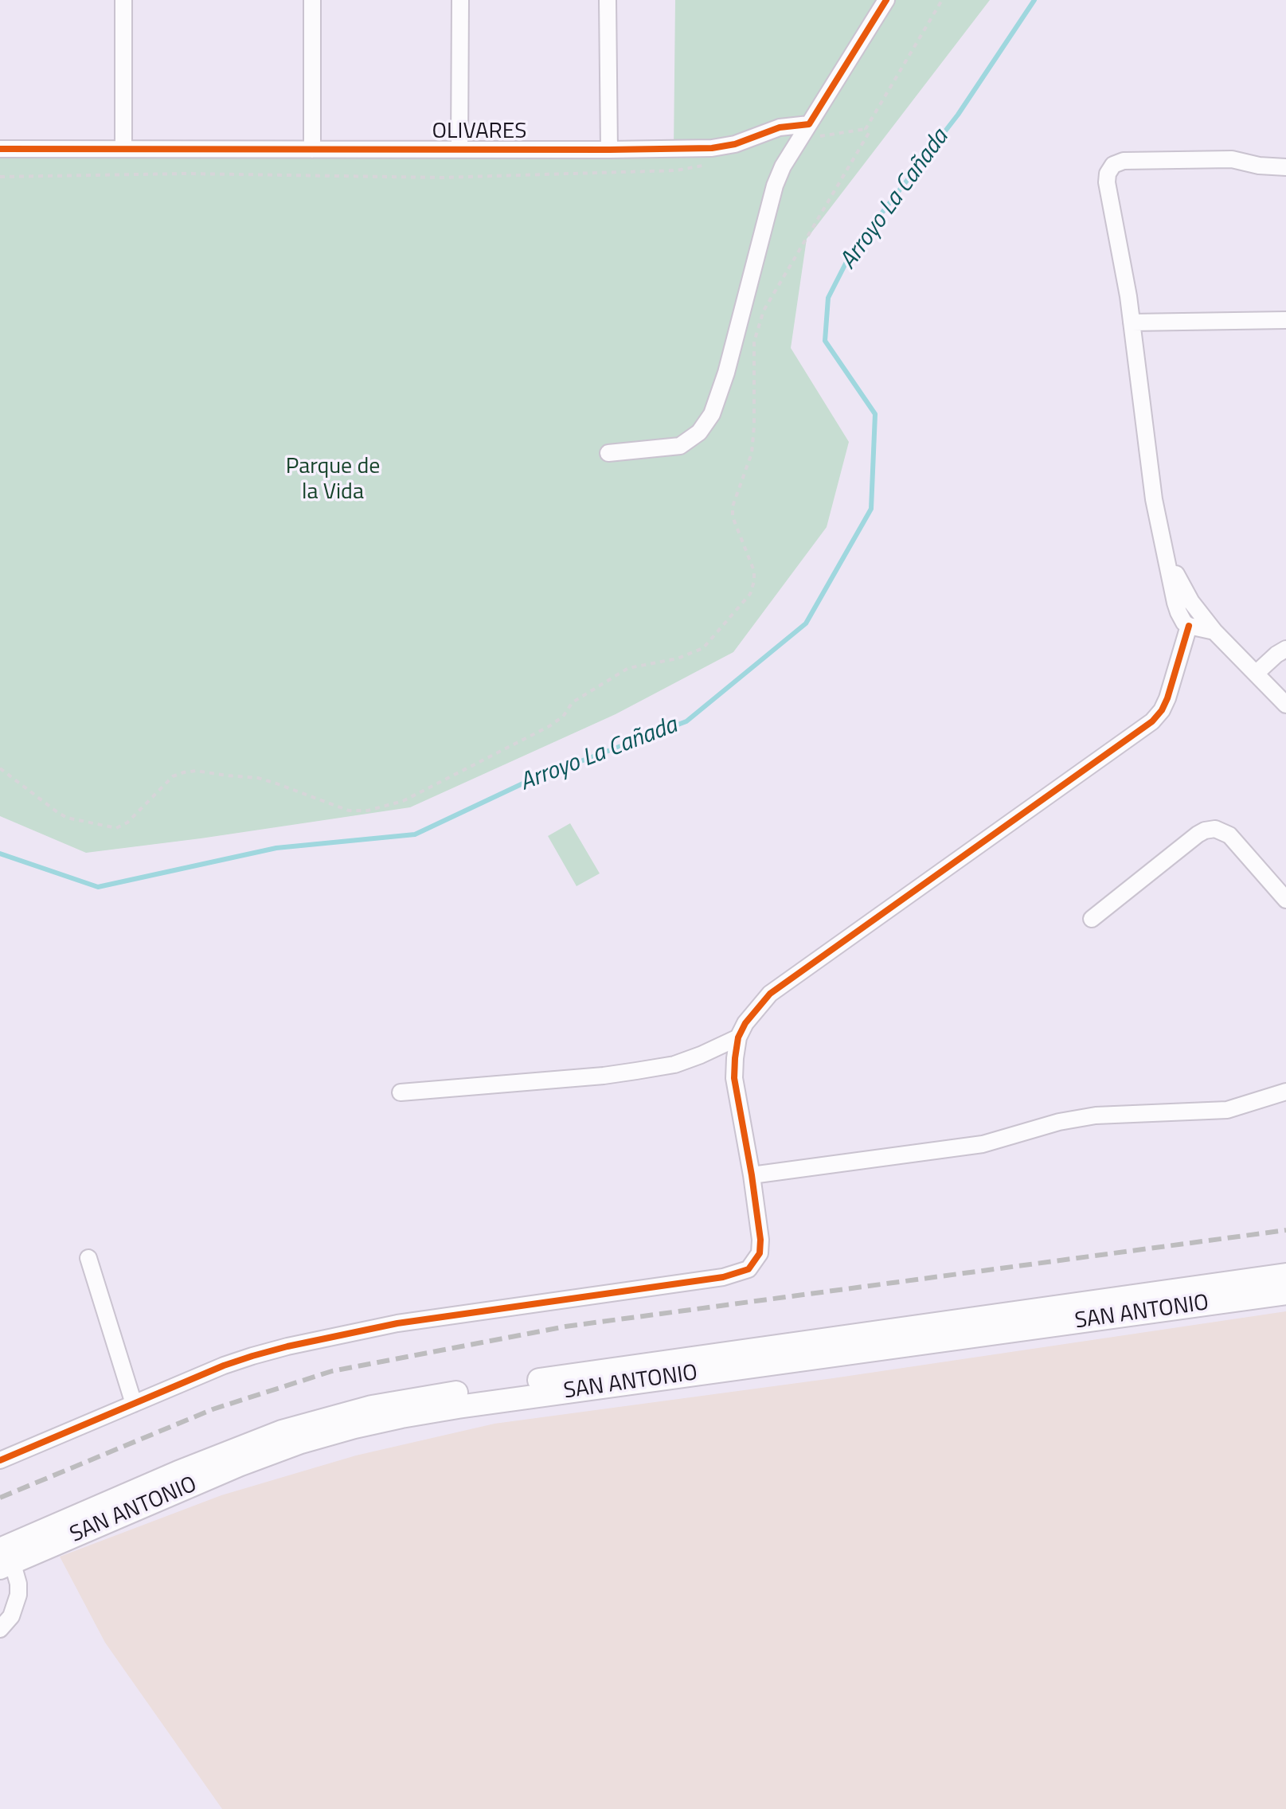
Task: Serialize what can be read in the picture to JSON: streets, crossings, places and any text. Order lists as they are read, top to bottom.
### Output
{
  "streets": {
    "main road": ["SAN ANTONIO"],
    "street": ["OLIVARES"]
  },
  "water": ["Arroyo La Cañada"],
  "parks": ["Parque de la Vida"]
}
